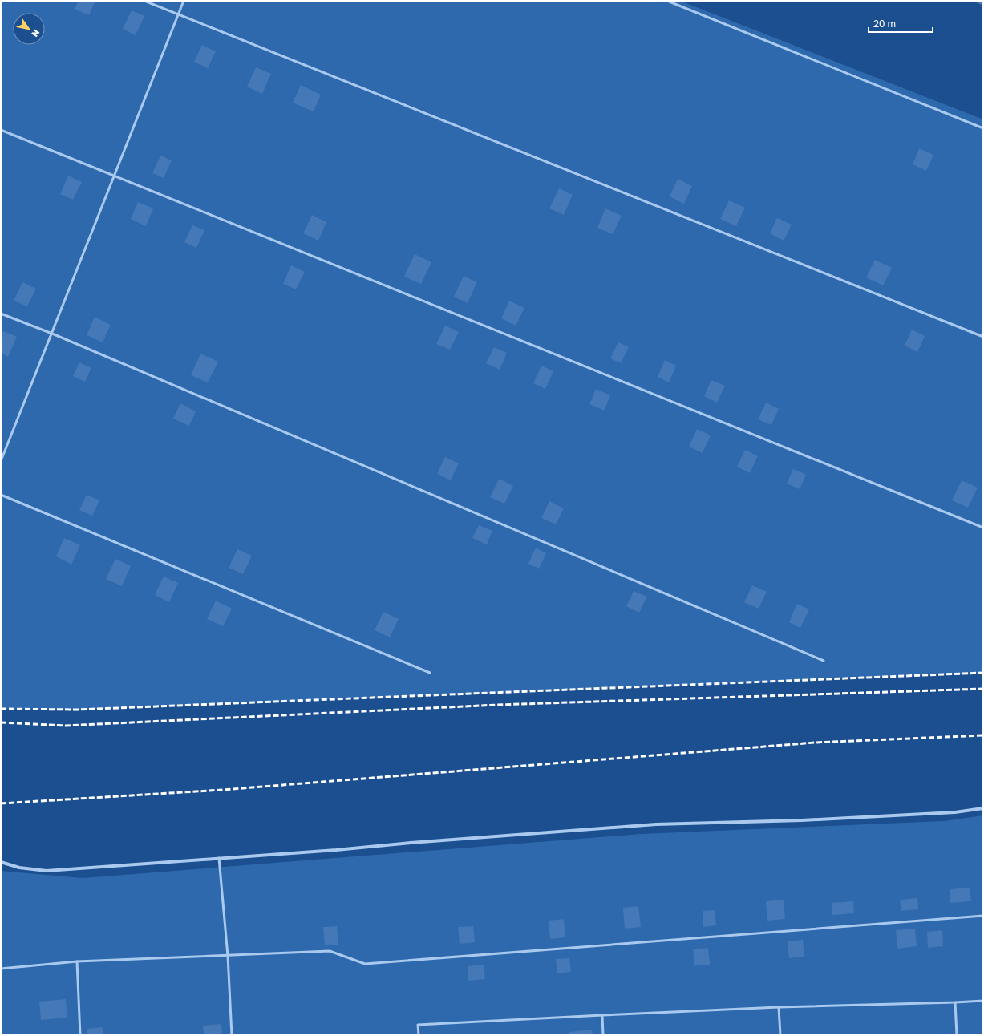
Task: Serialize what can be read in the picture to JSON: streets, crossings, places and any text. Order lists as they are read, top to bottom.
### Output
{
  "scale_bar": "20 m",
  "north": "bottom right"
}
